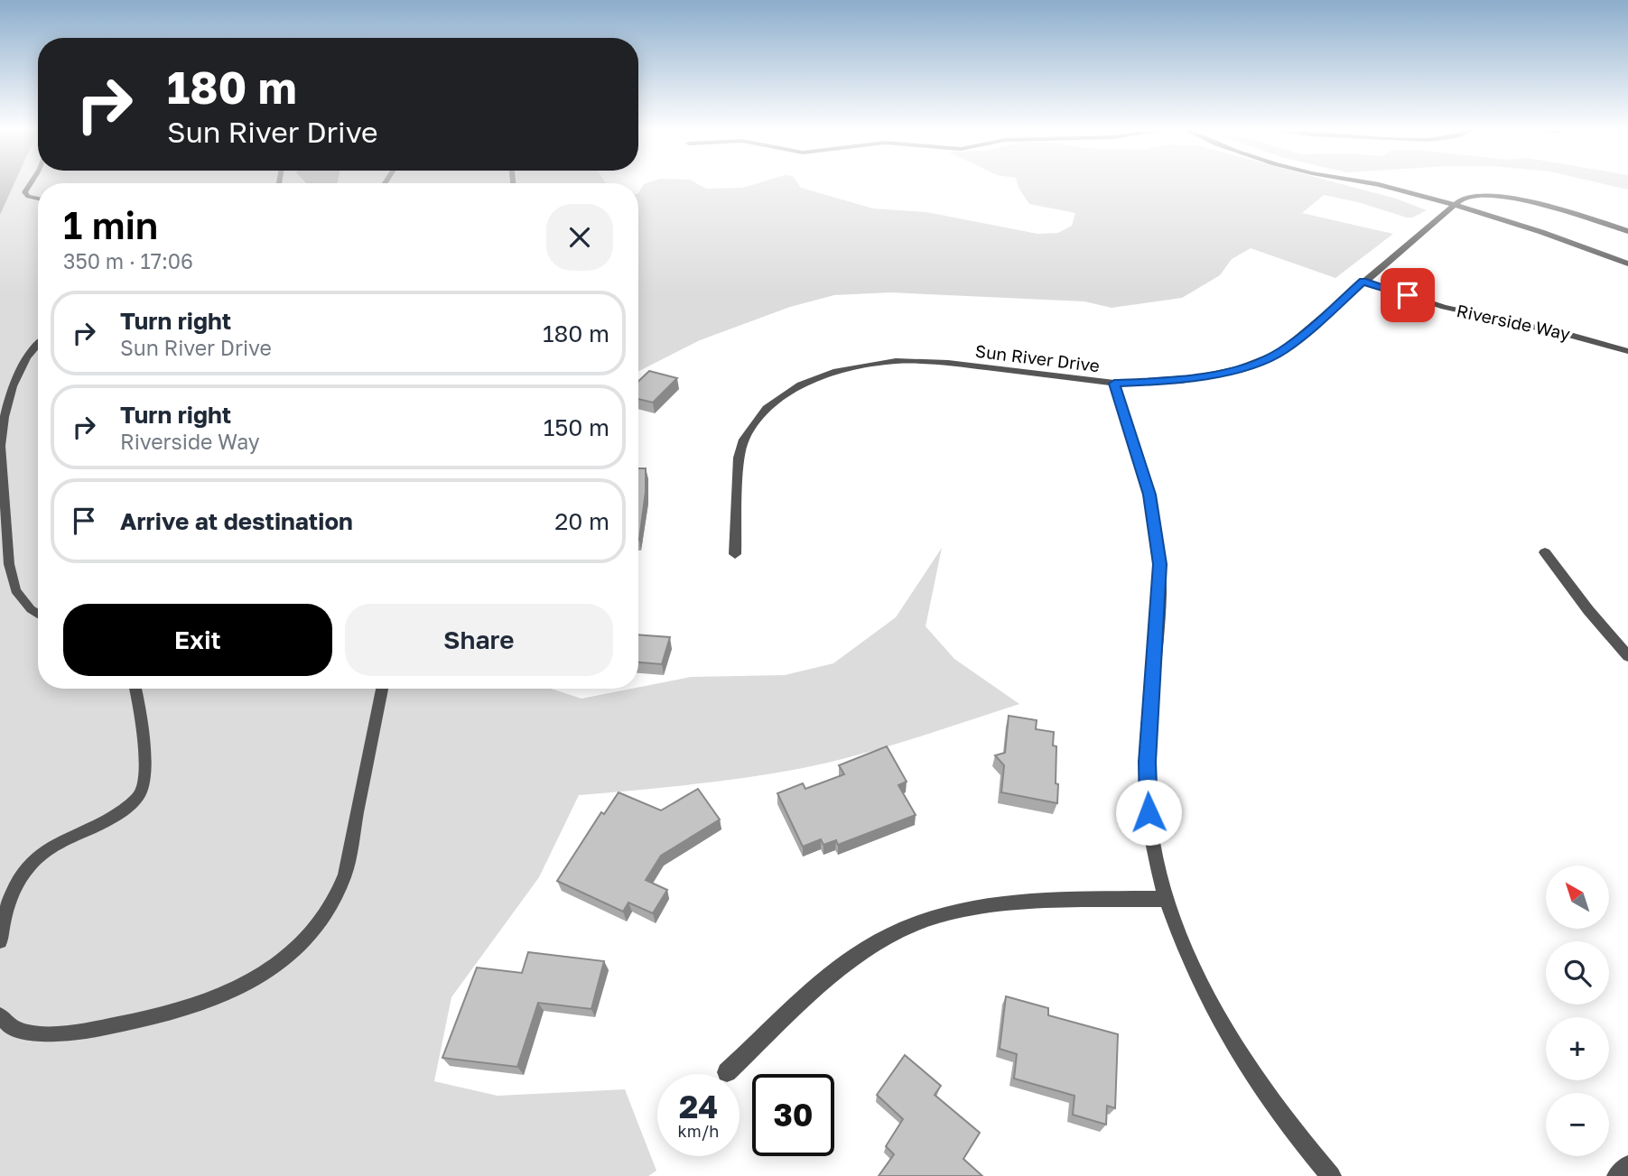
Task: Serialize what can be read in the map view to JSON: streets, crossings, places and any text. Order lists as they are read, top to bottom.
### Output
{
  "streets": {
    "street": ["Riverside Way", "Sun River Drive"]
  },
  "crossings": [
    ["Riverside Way", "Sun River Drive"]
  ],
  "north": "top left",
  "page": {
    "turn": ["180 m", "Sun River Drive"],
    "heading": ["1 min", "350 m · 17:06"],
    "list": [
      {
        "name": "Turn right",
        "note": "Sun River Drive",
        "value": "180 m"
      },
      {
        "name": "Turn right",
        "note": "Riverside Way",
        "value": "150 m"
      },
      {
        "name": "Arrive at destination",
        "value": "20 m"
      }
    ],
    "buttons": ["Exit", "Share"],
    "map_buttons": ["+", "−"],
    "speed": "24 km/h",
    "limit": "30"
  }
}
